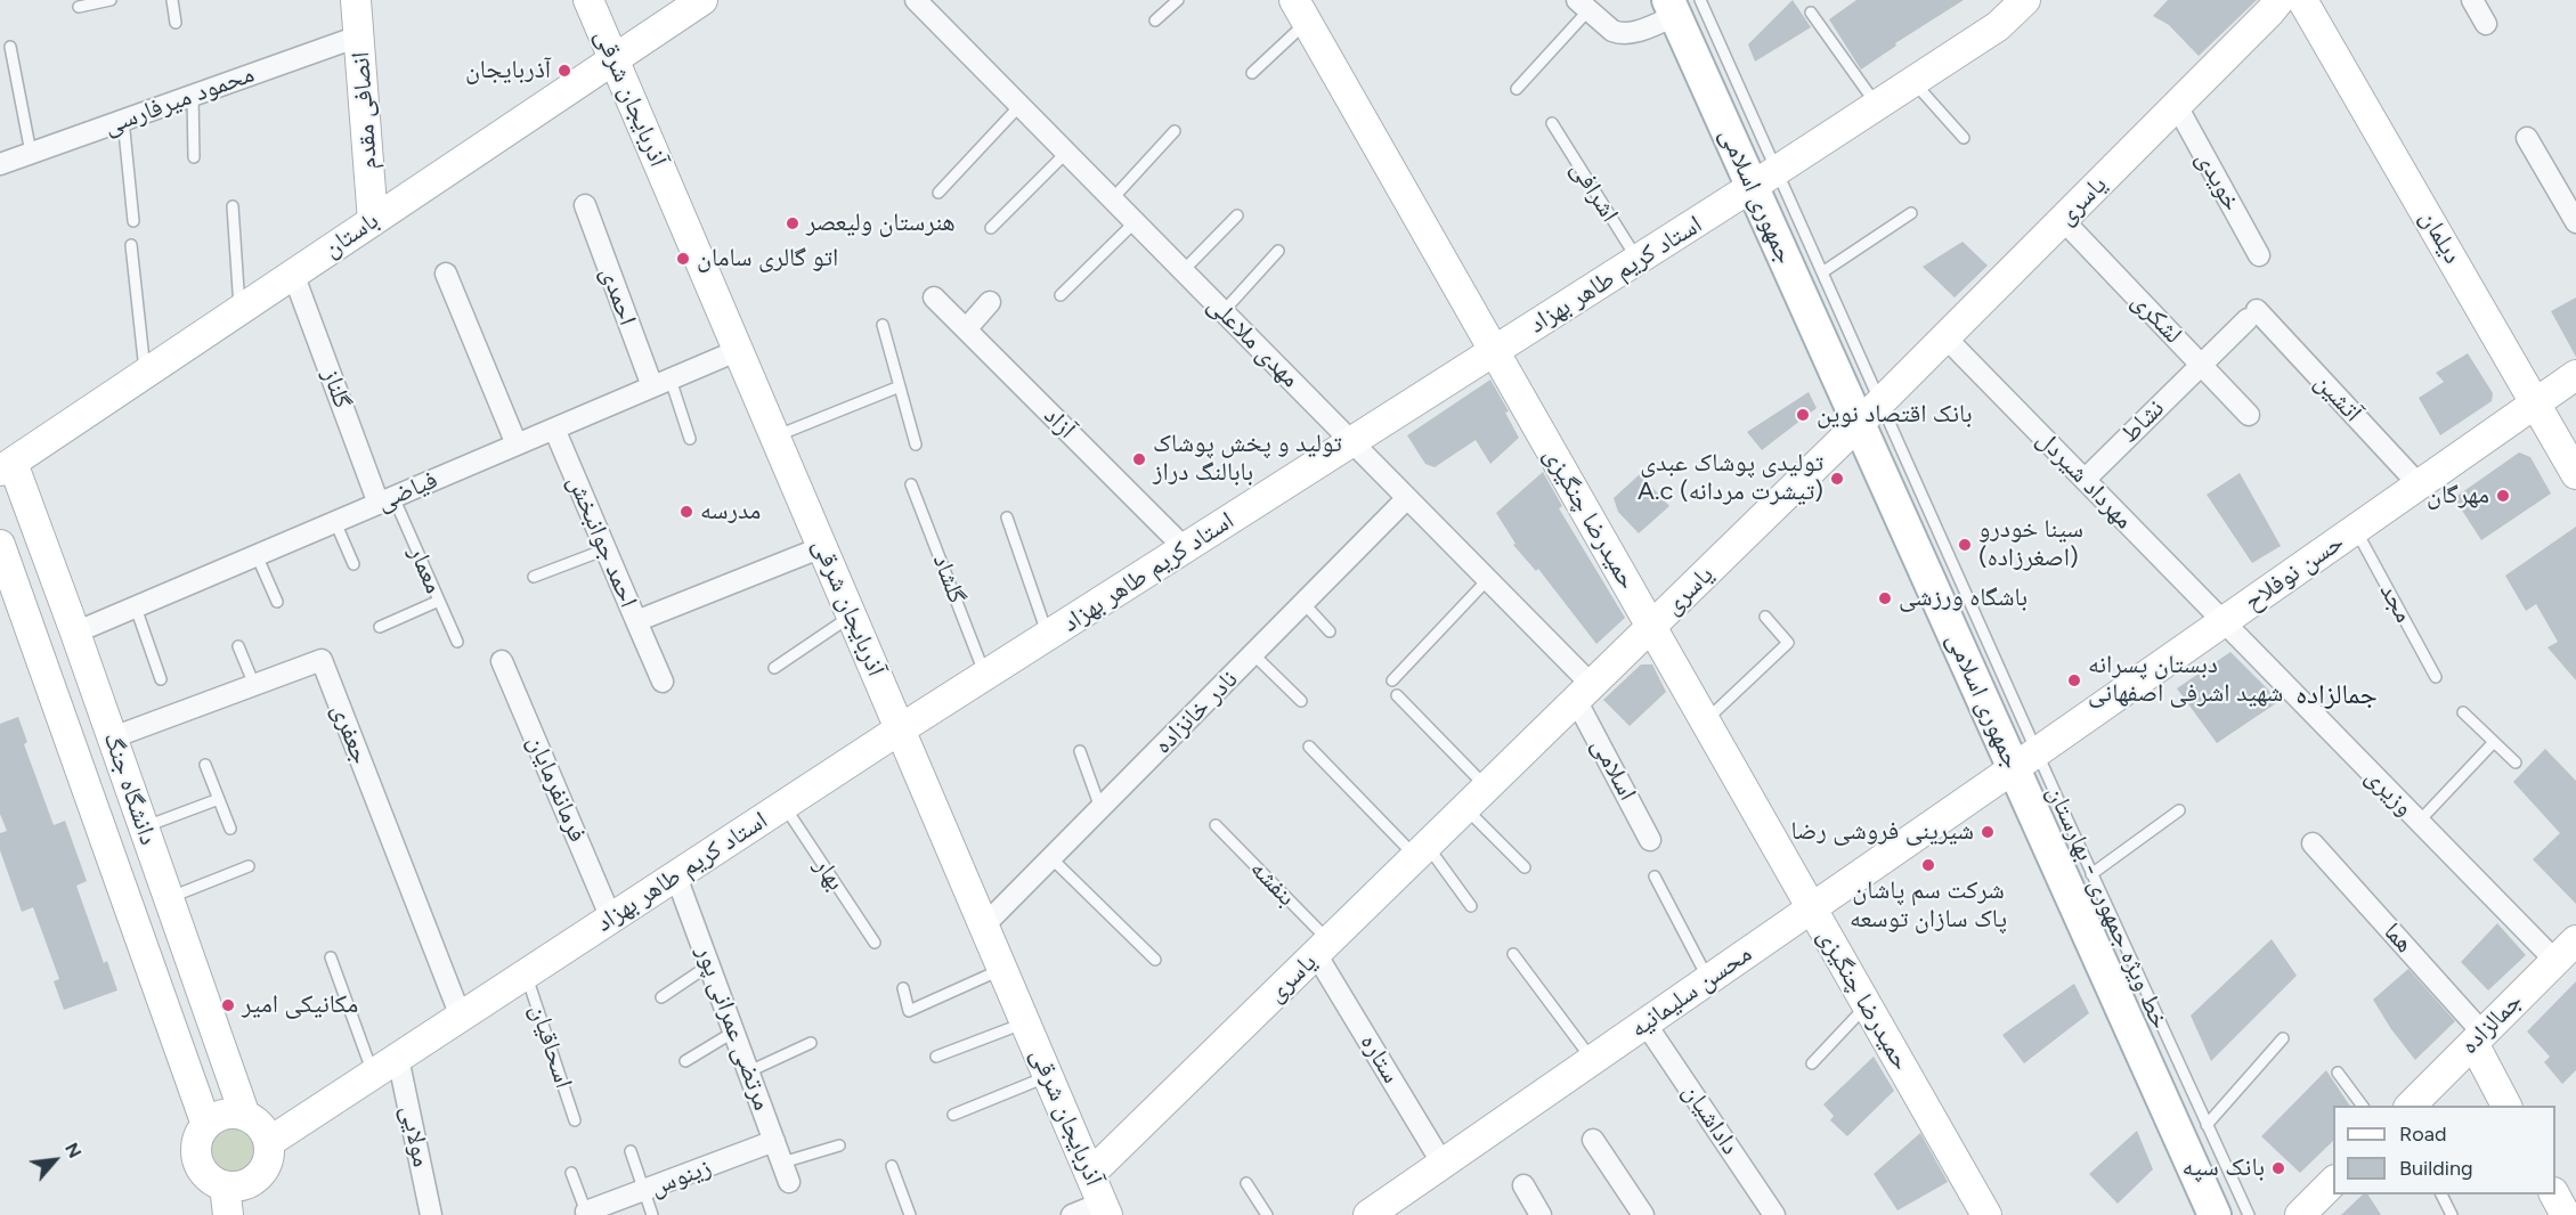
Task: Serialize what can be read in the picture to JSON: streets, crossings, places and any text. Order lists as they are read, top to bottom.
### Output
{
  "streets": {
    "main road": ["جمهوری اسلامی"],
    "street": [
      "آذربایجان شرقی",
      "محمود میرفارسی",
      "انصافی مقدم",
      "خویدی",
      "یاسری",
      "باستان",
      "دیلمان",
      "استاد کریم طاهر بهزاد",
      "احمدی",
      "لشکری",
      "مهدی ملاعلی",
      "گلناز",
      "آتشین",
      "نشاط",
      "آزاد",
      "مهرداد شیردل",
      "فیاضی",
      "حمیدرضا چنگیزی",
      "احمد جوانبخش",
      "حسن نوفلاح",
      "نادر خانزاده",
      "جعفری",
      "اسلامی",
      "دانشگاه جنگ",
      "فرمانفرمایان",
      "وزیری",
      "هما",
      "محسن سلیمانیه",
      "جمالزاده",
      "مرتضی عمرانی پور",
      "ستاره",
      "داداشیان",
      "مولایی",
      "زینوس"
    ],
    "lane": [
      "اشرافی",
      "معمار",
      "گلشاد",
      "مجد",
      "بهار",
      "بنفشه",
      "خط ویژه جمهوری - بهارستان",
      "اسحاقیان"
    ]
  },
  "crossings": [
    ["آذربایجان شرقی", "یاسری"],
    ["آذربایجان شرقی", "باستان"],
    ["آذربایجان شرقی", "استاد کریم طاهر بهزاد"],
    ["آذربایجان شرقی", "فیاضی"],
    ["آذربایجان شرقی", "احمد جوانبخش"],
    ["آذربایجان شرقی", "نادر خانزاده"],
    ["محمود میرفارسی", "انصافی مقدم"],
    ["انصافی مقدم", "باستان"],
    ["خویدی", "یاسری"],
    ["اشرافی", "استاد کریم طاهر بهزاد"],
    ["جمهوری اسلامی", "یاسری"],
    ["جمهوری اسلامی", "استاد کریم طاهر بهزاد"],
    ["جمهوری اسلامی", "حسن نوفلاح"],
    ["جمهوری اسلامی", "خط ویژه جمهوری - بهارستان"],
    ["جمهوری اسلامی", "محسن سلیمانیه"],
    ["یاسری", "لشکری"],
    ["یاسری", "مهدی ملاعلی"],
    ["یاسری", "مهرداد شیردل"],
    ["یاسری", "حمیدرضا چنگیزی"],
    ["یاسری", "اسلامی"],
    ["یاسری", "بنفشه"],
    ["یاسری", "ستاره"],
    ["باستان", "گلناز"],
    ["باستان", "دانشگاه جنگ"],
    ["دیلمان", "حسن نوفلاح"],
    ["استاد کریم طاهر بهزاد", "مهدی ملاعلی"],
    ["استاد کریم طاهر بهزاد", "آزاد"],
    ["استاد کریم طاهر بهزاد", "حمیدرضا چنگیزی"],
    ["استاد کریم طاهر بهزاد", "گلشاد"],
    ["استاد کریم طاهر بهزاد", "جعفری"],
    ["استاد کریم طاهر بهزاد", "دانشگاه جنگ"],
    ["استاد کریم طاهر بهزاد", "فرمانفرمایان"],
    ["استاد کریم طاهر بهزاد", "بهار"],
    ["استاد کریم طاهر بهزاد", "مرتضی عمرانی پور"],
    ["استاد کریم طاهر بهزاد", "اسحاقیان"],
    ["استاد کریم طاهر بهزاد", "مولایی"],
    ["احمدی", "فیاضی"],
    ["لشکری", "آتشین"],
    ["لشکری", "نشاط"],
    ["مهدی ملاعلی", "نادر خانزاده"],
    ["مهدی ملاعلی", "اسلامی"],
    ["گلناز", "فیاضی"],
    ["گلناز", "معمار"],
    ["آتشین", "نشاط"],
    ["آتشین", "حسن نوفلاح"],
    ["نشاط", "مهرداد شیردل"],
    ["مهرداد شیردل", "حسن نوفلاح"],
    ["مهرداد شیردل", "وزیری"],
    ["فیاضی", "احمد جوانبخش"],
    ["فیاضی", "معمار"],
    ["فیاضی", "دانشگاه جنگ"],
    ["حمیدرضا چنگیزی", "محسن سلیمانیه"],
    ["حسن نوفلاح", "مجد"],
    ["حسن نوفلاح", "وزیری"],
    ["حسن نوفلاح", "خط ویژه جمهوری - بهارستان"],
    ["حسن نوفلاح", "محسن سلیمانیه"],
    ["جعفری", "دانشگاه جنگ"],
    ["وزیری", "جمالزاده"],
    ["بنفشه", "ستاره"],
    ["خط ویژه جمهوری - بهارستان", "محسن سلیمانیه"],
    ["هما", "جمالزاده"],
    ["محسن سلیمانیه", "ستاره"],
    ["محسن سلیمانیه", "داداشیان"],
    ["مرتضی عمرانی پور", "زینوس"]
  ],
  "districts": ["جمالزاده"],
  "places": [
    "آذربایجان",
    "هنرستان ولیعصر",
    "اتو گالری سامان",
    "بانک اقتصاد نوین",
    "تولید و پخش پوشاک بابالنگ دراز",
    "تولیدی پوشاک عبدی A.c (تیشرت مردانه)",
    "مهرگان",
    "مدرسه",
    "سینا خودرو (اصغرزاده)",
    "باشگاه ورزشی",
    "دبستان پسرانه شهید اشرفی اصفهانی",
    "شیرینی فروشی رضا",
    "شرکت سم پاشان پاک سازان توسعه",
    "مکانیکی امیر",
    "بانک سپه"
  ],
  "legend": ["Road", "Building"],
  "north": "top right"
}
